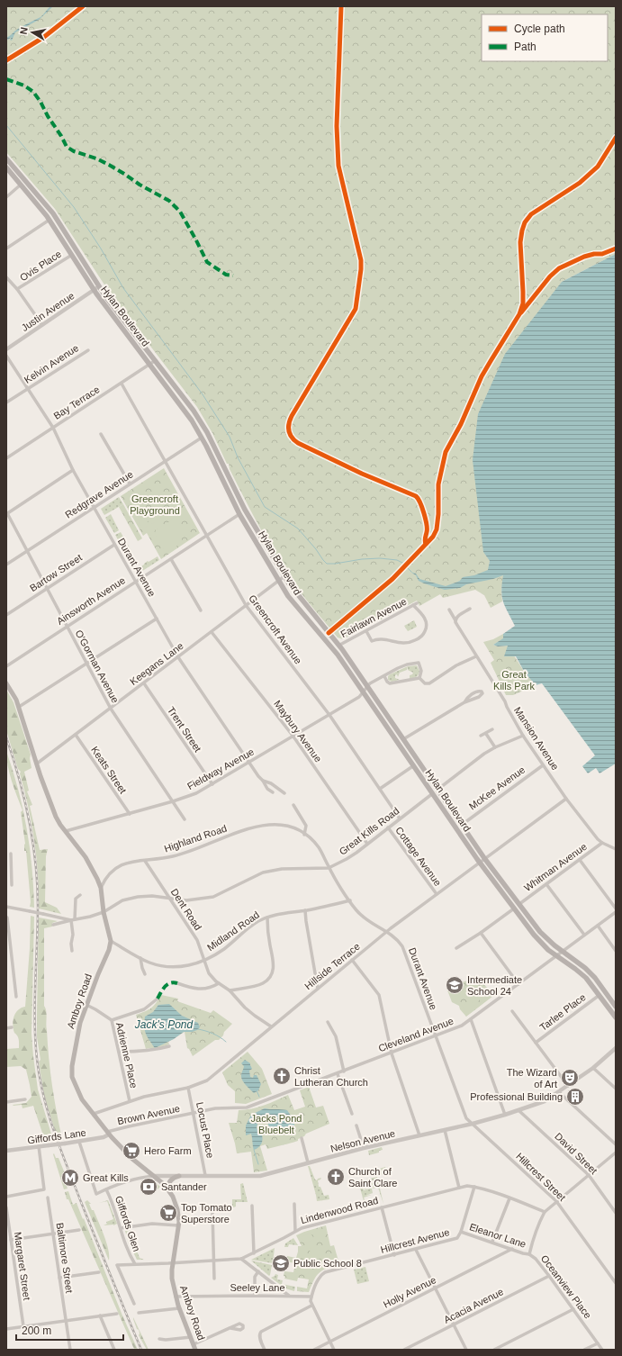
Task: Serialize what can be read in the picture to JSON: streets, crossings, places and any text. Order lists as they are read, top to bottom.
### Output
{
  "streets": {
    "main road": ["Hylan Boulevard", "Amboy Road"],
    "street": [
      "Ovis Place",
      "Justin Avenue",
      "Kelvin Avenue",
      "Bay Terrace",
      "Redgrave Avenue",
      "Durant Avenue",
      "Bartow Street",
      "Ainsworth Avenue",
      "Fairlawn Avenue",
      "Greencroft Avenue",
      "Keegans Lane",
      "O'Gorman Avenue",
      "Trent Street",
      "Maybury Avenue",
      "Mansion Avenue",
      "Fieldway Avenue",
      "Keats Street",
      "McKee Avenue",
      "Great Kills Road",
      "Highland Road",
      "Cottage Avenue",
      "Whitman Avenue",
      "Dent Road",
      "Midland Road",
      "Hillside Terrace",
      "Tarlee Place",
      "Cleveland Avenue",
      "Adrienne Place",
      "Brown Avenue",
      "Locust Place",
      "Giffords Lane",
      "Nelson Avenue",
      "David Street",
      "Hillcrest Street",
      "Lindenwood Road",
      "Giffords Glen",
      "Eleanor Lane",
      "Hillcrest Avenue",
      "Baltimore Street",
      "Margaret Street",
      "Oceanview Place",
      "Seeley Lane",
      "Holly Avenue",
      "Acacia Avenue"
    ]
  },
  "crossings": [
    ["Ovis Place", "Hylan Boulevard"],
    ["Justin Avenue", "Hylan Boulevard"],
    ["Hylan Boulevard", "Bay Terrace"],
    ["Hylan Boulevard", "Redgrave Avenue"],
    ["Hylan Boulevard", "Ainsworth Avenue"],
    ["Hylan Boulevard", "Fairlawn Avenue"],
    ["Hylan Boulevard", "Keegans Lane"],
    ["Hylan Boulevard", "Fieldway Avenue"],
    ["Hylan Boulevard", "McKee Avenue"],
    ["Hylan Boulevard", "Great Kills Road"],
    ["Hylan Boulevard", "Whitman Avenue"],
    ["Hylan Boulevard", "Hillside Terrace"],
    ["Hylan Boulevard", "Tarlee Place"],
    ["Hylan Boulevard", "Cleveland Avenue"],
    ["Kelvin Avenue", "Durant Avenue"],
    ["Bay Terrace", "Durant Avenue"],
    ["Bay Terrace", "Greencroft Avenue"],
    ["Redgrave Avenue", "Durant Avenue"],
    ["Redgrave Avenue", "Greencroft Avenue"],
    ["Redgrave Avenue", "O'Gorman Avenue"],
    ["Durant Avenue", "Bartow Street"],
    ["Durant Avenue", "Ainsworth Avenue"],
    ["Durant Avenue", "Keegans Lane"],
    ["Durant Avenue", "Fieldway Avenue"],
    ["Durant Avenue", "Highland Road"],
    ["Durant Avenue", "Midland Road"],
    ["Durant Avenue", "Hillside Terrace"],
    ["Durant Avenue", "Cleveland Avenue"],
    ["Durant Avenue", "Nelson Avenue"],
    ["Durant Avenue", "Hillcrest Street"],
    ["Bartow Street", "O'Gorman Avenue"],
    ["Ainsworth Avenue", "Greencroft Avenue"],
    ["Ainsworth Avenue", "O'Gorman Avenue"],
    ["Greencroft Avenue", "Keegans Lane"],
    ["Greencroft Avenue", "Fieldway Avenue"],
    ["Greencroft Avenue", "Great Kills Road"],
    ["Keegans Lane", "O'Gorman Avenue"],
    ["Keegans Lane", "Trent Street"],
    ["Keegans Lane", "Maybury Avenue"],
    ["Keegans Lane", "Keats Street"],
    ["O'Gorman Avenue", "Fieldway Avenue"],
    ["Trent Street", "Fieldway Avenue"],
    ["Maybury Avenue", "Fieldway Avenue"],
    ["Maybury Avenue", "Great Kills Road"],
    ["Mansion Avenue", "McKee Avenue"],
    ["Mansion Avenue", "Whitman Avenue"],
    ["Mansion Avenue", "Hillside Terrace"],
    ["Fieldway Avenue", "Keats Street"],
    ["Great Kills Road", "Highland Road"],
    ["Great Kills Road", "Cottage Avenue"],
    ["Great Kills Road", "Dent Road"],
    ["Highland Road", "Dent Road"],
    ["Highland Road", "Midland Road"],
    ["Cottage Avenue", "Hillside Terrace"],
    ["Dent Road", "Midland Road"],
    ["Dent Road", "Hillside Terrace"],
    ["Midland Road", "Amboy Road"],
    ["Hillside Terrace", "Amboy Road"],
    ["Hillside Terrace", "Adrienne Place"],
    ["Hillside Terrace", "Locust Place"],
    ["Amboy Road", "Adrienne Place"],
    ["Amboy Road", "Brown Avenue"],
    ["Amboy Road", "Giffords Lane"],
    ["Amboy Road", "Nelson Avenue"],
    ["Amboy Road", "Lindenwood Road"],
    ["Amboy Road", "Seeley Lane"],
    ["Cleveland Avenue", "Brown Avenue"],
    ["Cleveland Avenue", "Locust Place"],
    ["Brown Avenue", "Locust Place"],
    ["Brown Avenue", "Giffords Lane"],
    ["Locust Place", "Nelson Avenue"],
    ["Giffords Lane", "Nelson Avenue"],
    ["Nelson Avenue", "David Street"],
    ["Nelson Avenue", "Hillcrest Street"],
    ["Nelson Avenue", "Giffords Glen"],
    ["Lindenwood Road", "Giffords Glen"],
    ["Lindenwood Road", "Hillcrest Avenue"],
    ["Lindenwood Road", "Oceanview Place"],
    ["Eleanor Lane", "Hillcrest Avenue"],
    ["Eleanor Lane", "Oceanview Place"],
    ["Eleanor Lane", "Holly Avenue"],
    ["Hillcrest Avenue", "Seeley Lane"],
    ["Oceanview Place", "Acacia Avenue"]
  ],
  "water": ["Jack's Pond"],
  "parks": ["Greencroft Playground", "Great Kills Park", "Jacks Pond Bluebelt"],
  "places": {
    "school or university": ["Intermediate School 24", "Public School 8"],
    "church": ["Christ Lutheran Church", "Church of Saint Clare"],
    "theatre": ["The Wizard of Art"],
    "building": ["Professional Building"],
    "supermarket": ["Hero Farm", "Top Tomato Superstore"],
    "metro station": ["Great Kills"],
    "bank": ["Santander"]
  },
  "legend": ["Cycle path", "Path"],
  "scale_bar": "200 m",
  "north": "left"
}
